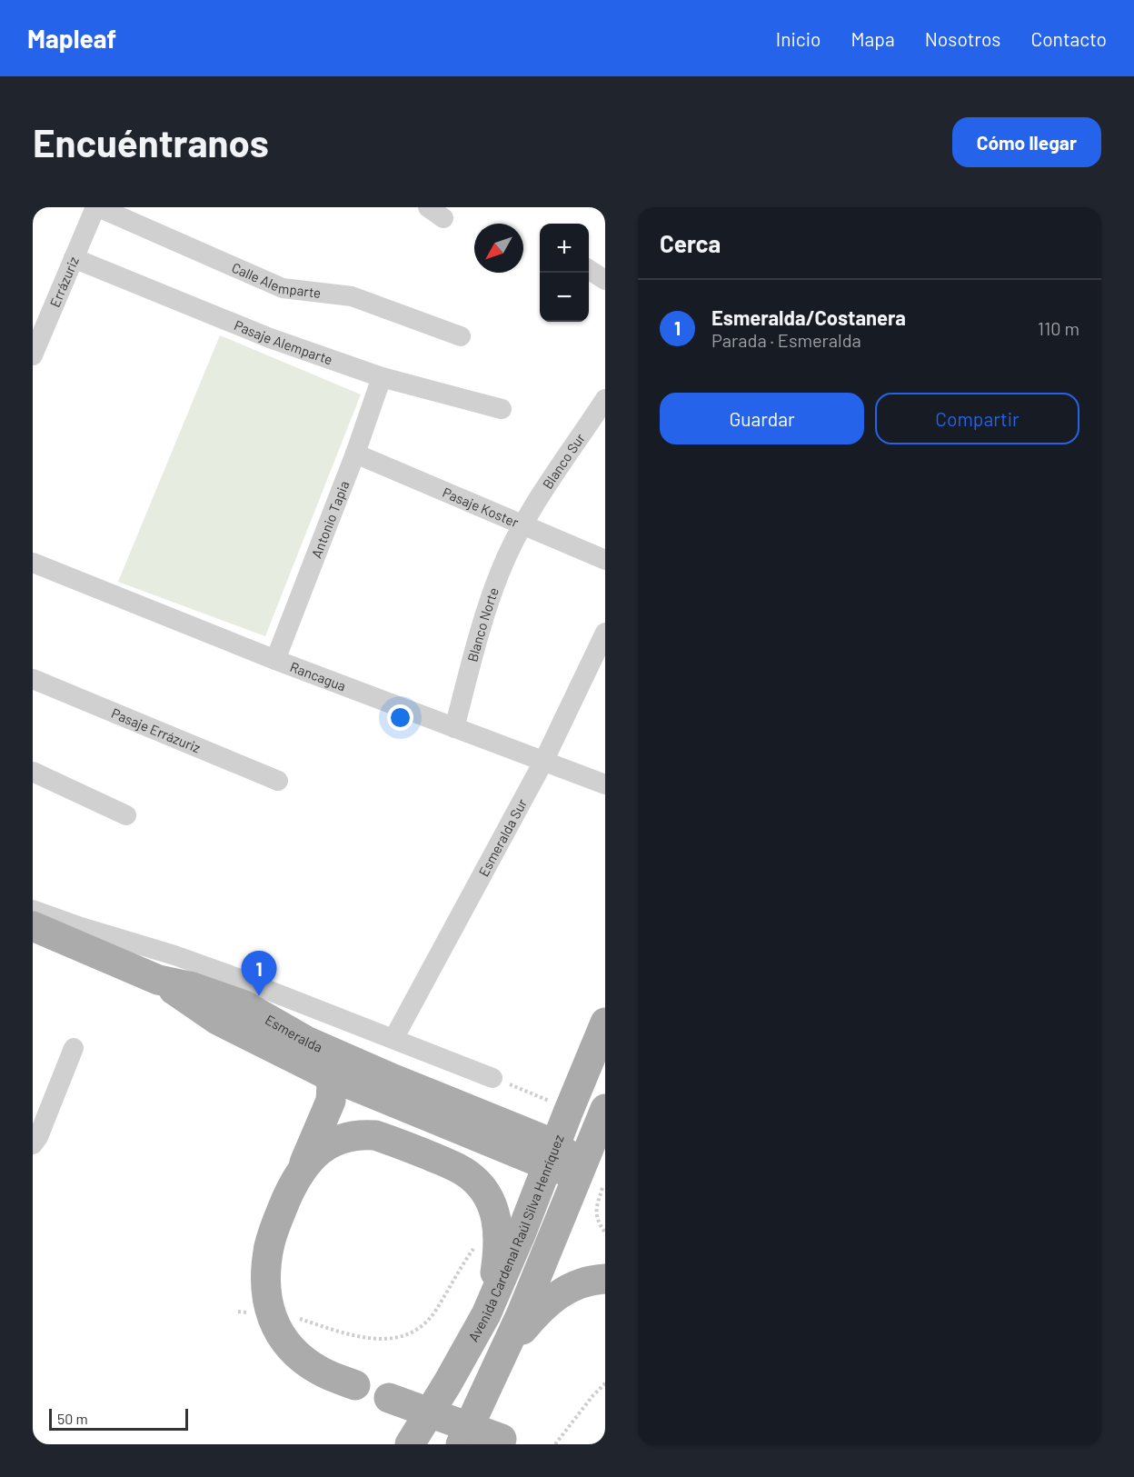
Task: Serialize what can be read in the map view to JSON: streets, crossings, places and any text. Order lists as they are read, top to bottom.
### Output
{
  "streets": {
    "main road": ["Esmeralda", "Avenida Cardenal Raúl Silva Henríquez"],
    "street": [
      "Calle Alemparte",
      "Errázuriz",
      "Pasaje Alemparte",
      "Blanco Sur",
      "Pasaje Koster",
      "Antonio Tapia",
      "Blanco Norte",
      "Rancagua",
      "Pasaje Errázuriz",
      "Esmeralda Sur"
    ]
  },
  "crossings": [
    ["Calle Alemparte", "Errázuriz"],
    ["Errázuriz", "Pasaje Alemparte"],
    ["Pasaje Alemparte", "Antonio Tapia"],
    ["Blanco Sur", "Pasaje Koster"],
    ["Blanco Sur", "Blanco Norte"],
    ["Pasaje Koster", "Antonio Tapia"],
    ["Pasaje Koster", "Blanco Norte"],
    ["Antonio Tapia", "Rancagua"],
    ["Blanco Norte", "Rancagua"],
    ["Rancagua", "Esmeralda Sur"],
    ["Esmeralda Sur", "Esmeralda"],
    ["Esmeralda", "Avenida Cardenal Raúl Silva Henríquez"]
  ],
  "scale_bar": "50 m",
  "north": "bottom left",
  "page": {
    "header": "Mapleaf",
    "nav": [
      "Inicio",
      "Mapa",
      "Nosotros",
      "Contacto"
    ],
    "buttons": [
      "Cómo llegar",
      ["Guardar", "Compartir"]
    ],
    "title": "Encuéntranos",
    "heading": "Cerca",
    "map_buttons": ["+", "−"],
    "list": [
      {
        "mark": "1",
        "name": "Esmeralda/Costanera",
        "note": "Parada · Esmeralda",
        "value": "110 m"
      }
    ],
    "pins": "1",
    "scale": "50 m"
  }
}
